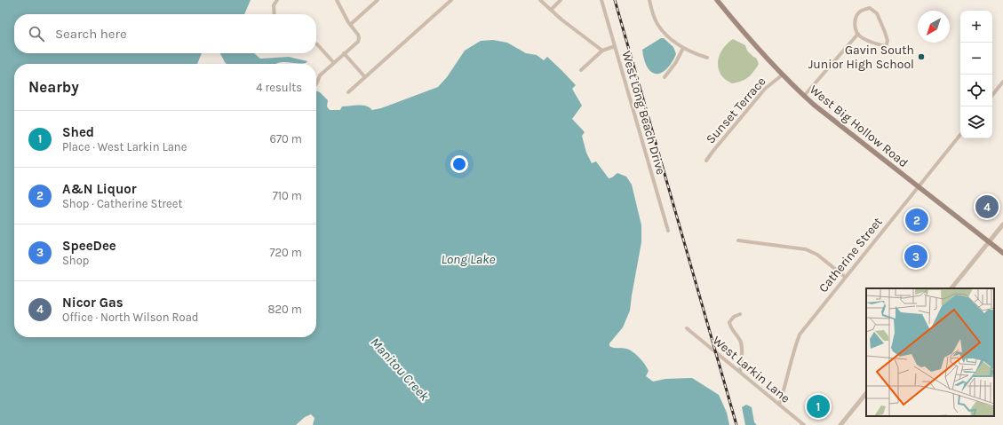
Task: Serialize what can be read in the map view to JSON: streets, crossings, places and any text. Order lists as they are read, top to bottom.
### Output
{
  "streets": {
    "main road": ["West Big Hollow Road"],
    "street": [
      "Sunset Terrace",
      "West Long Beach Drive",
      "Catherine Street",
      "West Larkin Lane"
    ]
  },
  "crossings": [
    ["Sunset Terrace", "West Big Hollow Road"],
    ["West Big Hollow Road", "Catherine Street"],
    ["Catherine Street", "West Larkin Lane"]
  ],
  "water": ["Long Lake", "Manitou Creek"],
  "places": ["Gavin South Junior High School"],
  "north": "bottom left",
  "page": {
    "map_buttons": ["+", "−"],
    "search": "Search here",
    "heading": ["Nearby", "4 results"],
    "list": [
      {
        "mark": "1",
        "name": "Shed",
        "note": "Place · West Larkin Lane",
        "value": "670 m"
      },
      {
        "mark": "2",
        "name": "A&N Liquor",
        "note": "Shop · Catherine Street",
        "value": "710 m"
      },
      {
        "mark": "3",
        "name": "SpeeDee",
        "note": "Shop",
        "value": "720 m"
      },
      {
        "mark": "4",
        "name": "Nicor Gas",
        "note": "Office · North Wilson Road",
        "value": "820 m"
      }
    ],
    "pins": [
      "4",
      "2",
      "3",
      "1"
    ]
  }
}
